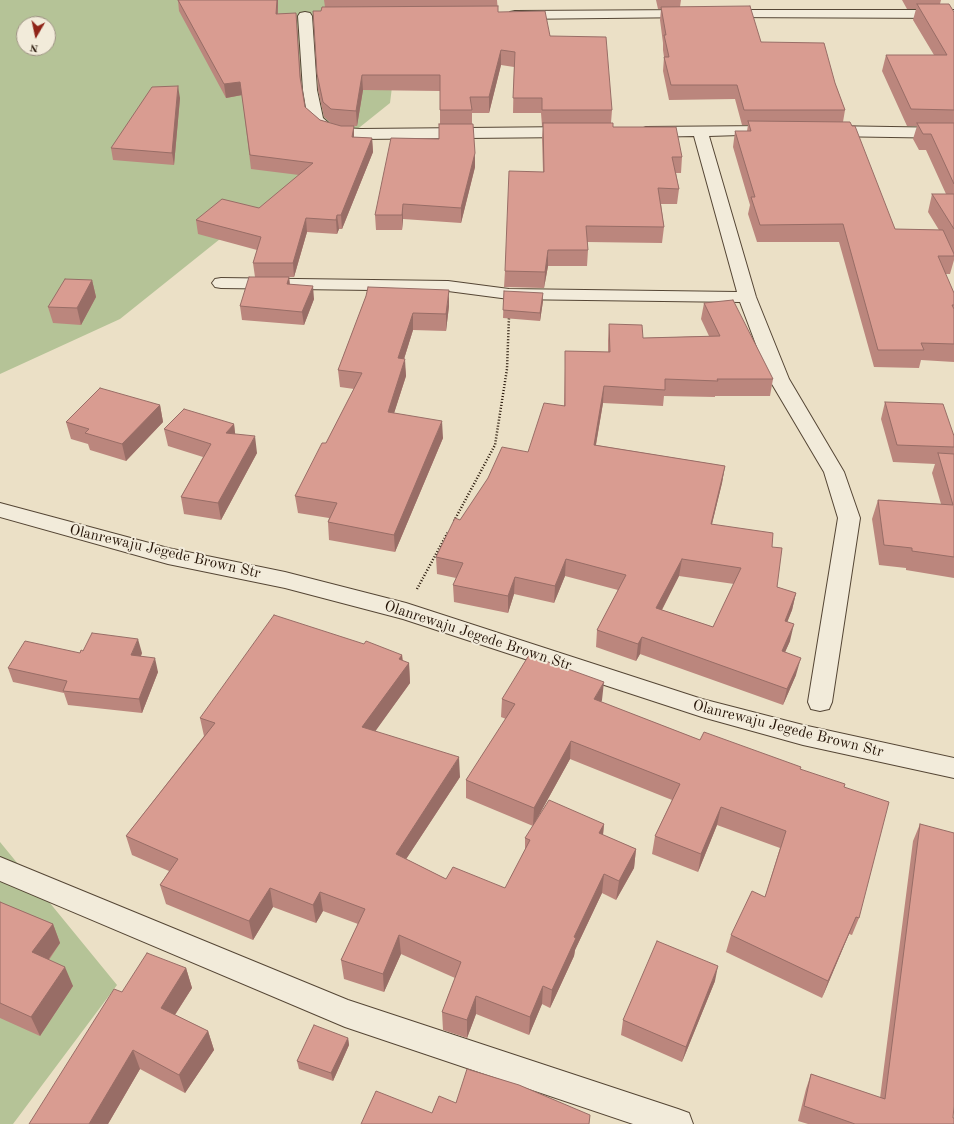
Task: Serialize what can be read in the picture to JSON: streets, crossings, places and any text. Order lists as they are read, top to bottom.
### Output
{
  "streets": {
    "street": ["Olanrewaju Jegede Brown Str"]
  },
  "north": "bottom"
}
